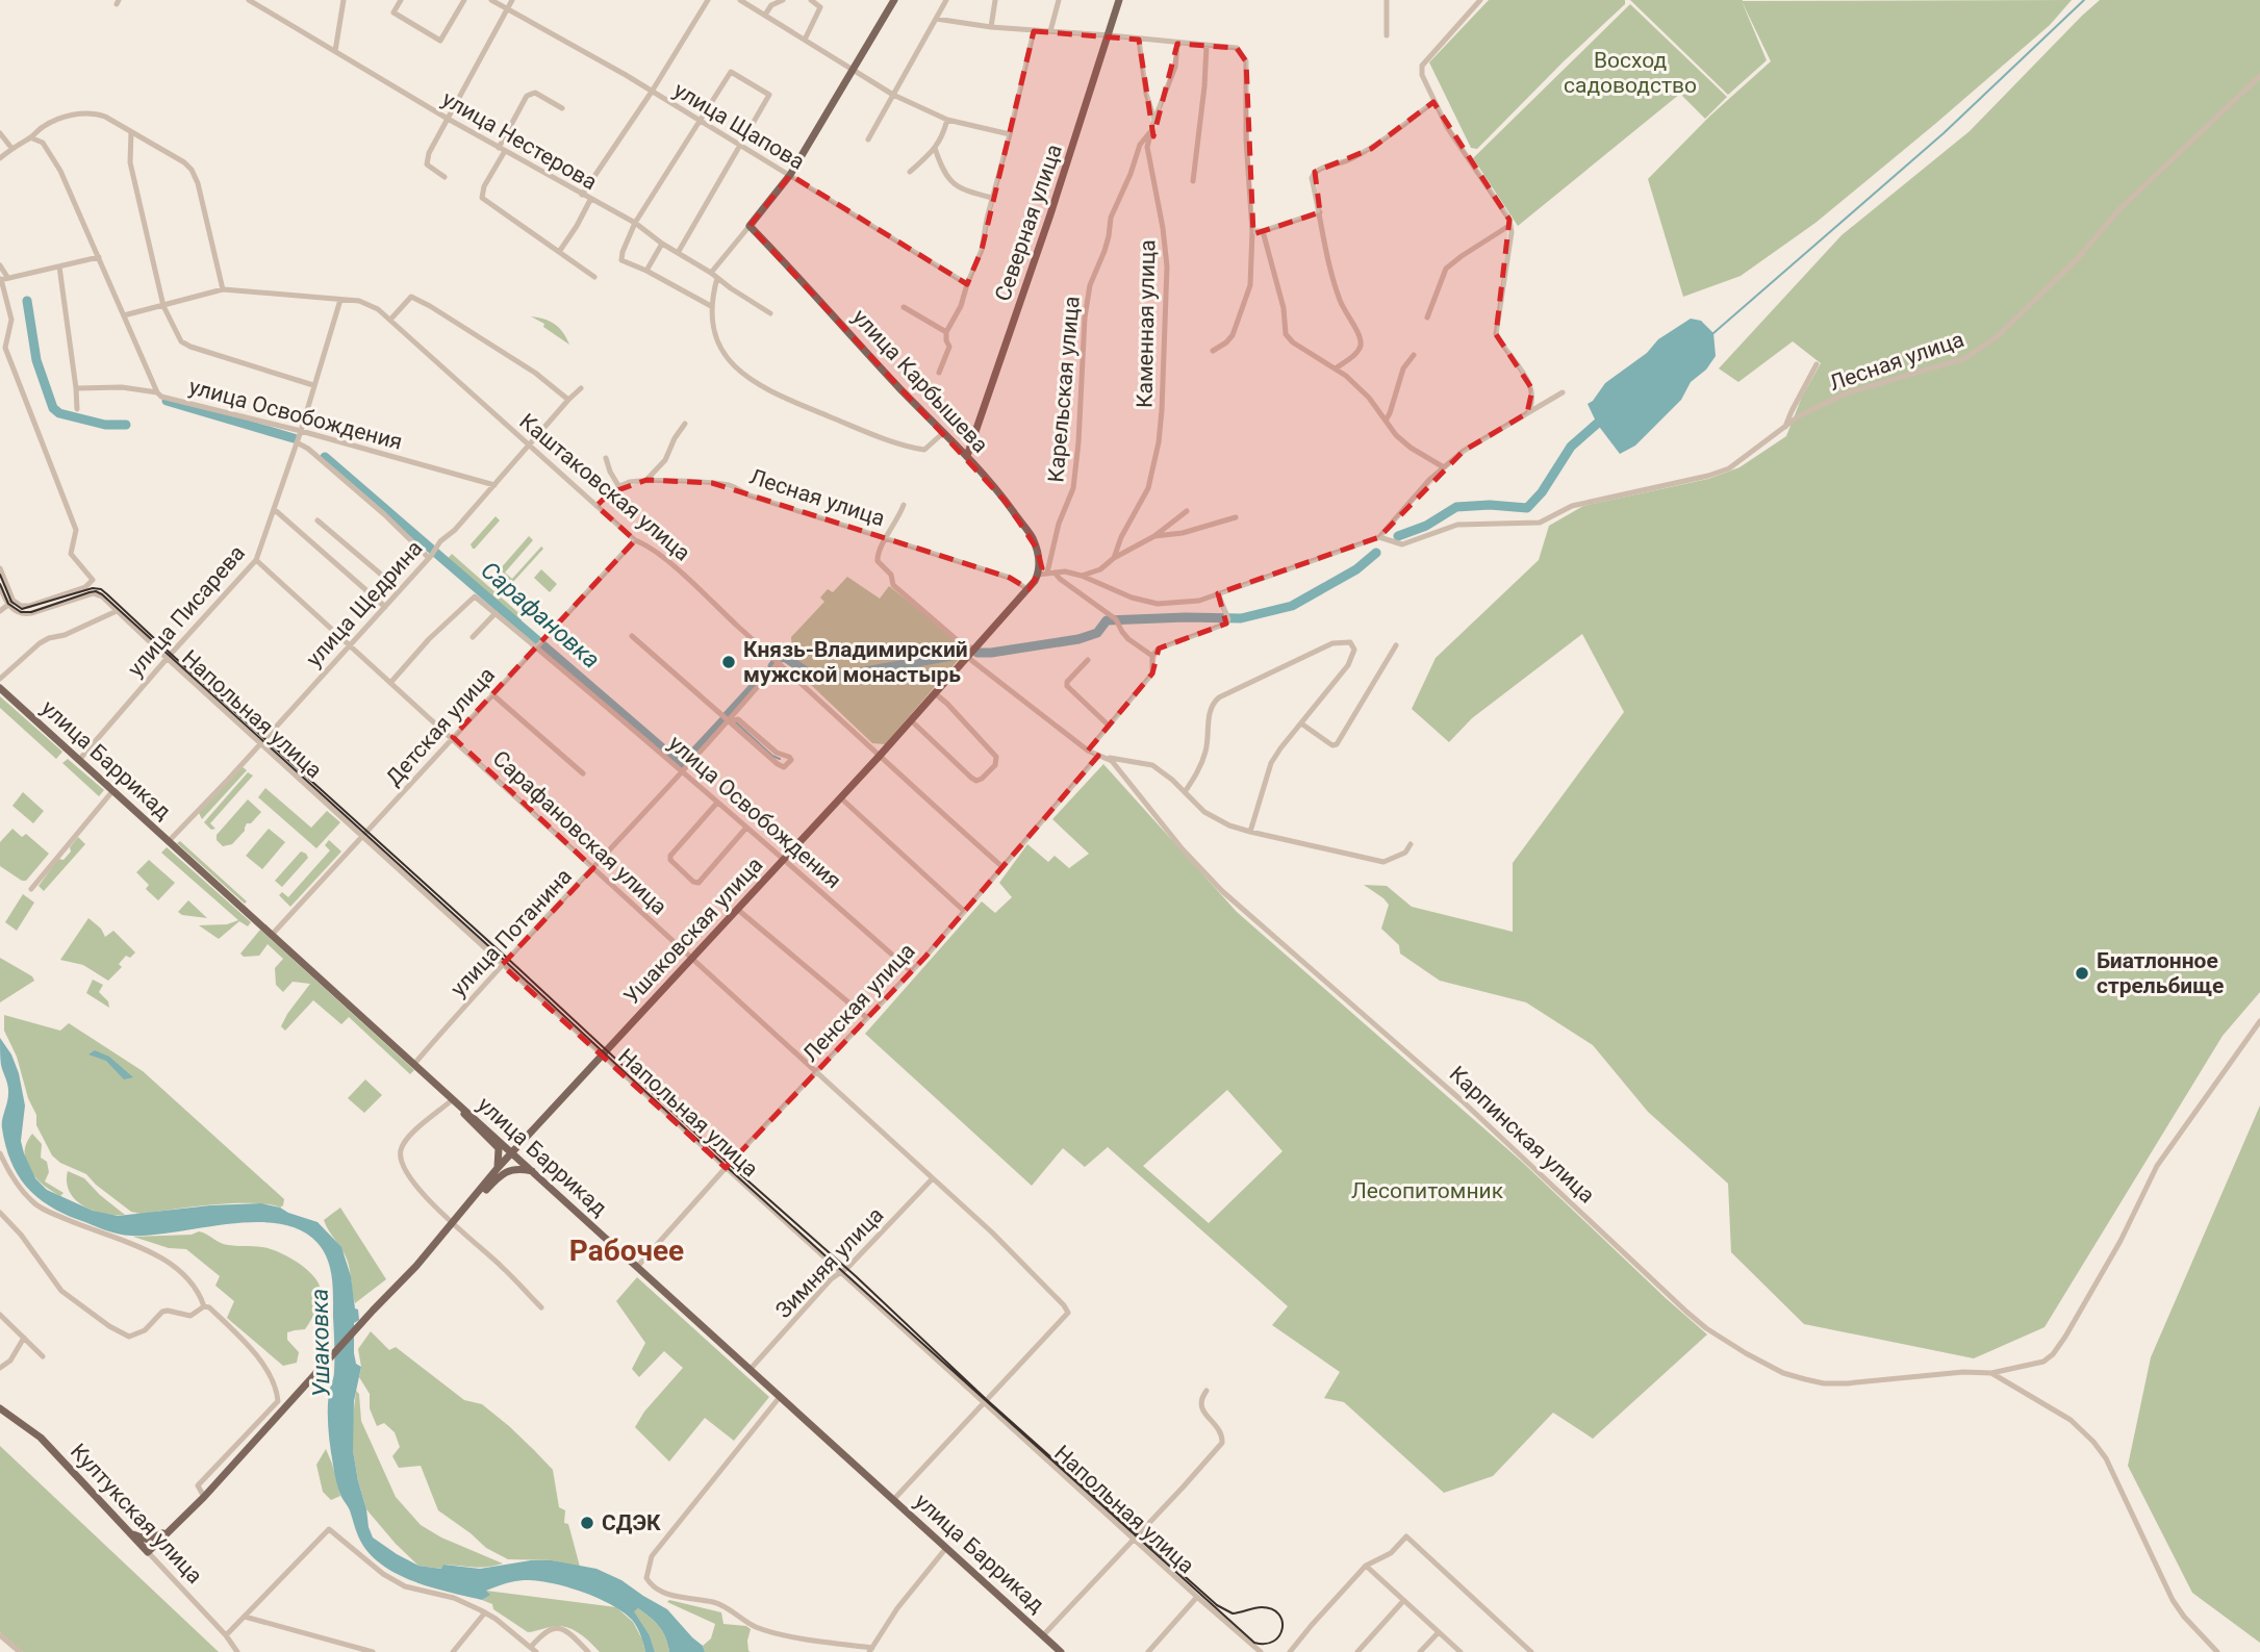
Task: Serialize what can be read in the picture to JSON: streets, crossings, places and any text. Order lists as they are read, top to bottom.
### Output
{
  "streets": {
    "main road": [
      "Северная улица",
      "улица Карбышева",
      "улица Баррикад",
      "Ушаковская улица",
      "Култукская улица"
    ],
    "street": [
      "улица Щапова",
      "улица Нестерова",
      "Каменная улица",
      "Лесная улица",
      "Карельская улица",
      "улица Освобождения",
      "Каштаковская улица",
      "улица Щедрина",
      "улица Писарева",
      "Напольная улица",
      "Детская улица",
      "Сарафановская улица",
      "улица Потанина",
      "Ленская улица",
      "Карпинская улица",
      "Зимняя улица"
    ]
  },
  "crossings": [
    ["Северная улица", "улица Карбышева"],
    ["Каменная улица", "Карельская улица"],
    ["Лесная улица", "Карельская улица"],
    ["Лесная улица", "Каштаковская улица"],
    ["Лесная улица", "Ушаковская улица"],
    ["улица Освобождения", "Каштаковская улица"],
    ["улица Освобождения", "улица Щедрина"],
    ["улица Освобождения", "улица Писарева"],
    ["улица Освобождения", "Детская улица"],
    ["улица Освобождения", "Сарафановская улица"],
    ["улица Освобождения", "Ушаковская улица"],
    ["улица Освобождения", "улица Потанина"],
    ["улица Освобождения", "Ленская улица"],
    ["Каштаковская улица", "улица Щедрина"],
    ["Каштаковская улица", "улица Писарева"],
    ["Каштаковская улица", "Детская улица"],
    ["Каштаковская улица", "Ушаковская улица"],
    ["Каштаковская улица", "улица Потанина"],
    ["Каштаковская улица", "Ленская улица"],
    ["улица Щедрина", "Напольная улица"],
    ["улица Щедрина", "улица Баррикад"],
    ["улица Щедрина", "Сарафановская улица"],
    ["улица Писарева", "Напольная улица"],
    ["улица Писарева", "улица Баррикад"],
    ["улица Писарева", "Сарафановская улица"],
    ["Напольная улица", "Детская улица"],
    ["Напольная улица", "Сарафановская улица"],
    ["Напольная улица", "Ушаковская улица"],
    ["Напольная улица", "улица Потанина"],
    ["Напольная улица", "Ленская улица"],
    ["Напольная улица", "Зимняя улица"],
    ["Детская улица", "улица Баррикад"],
    ["Детская улица", "Сарафановская улица"],
    ["улица Баррикад", "Ушаковская улица"],
    ["улица Баррикад", "улица Потанина"],
    ["улица Баррикад", "Ленская улица"],
    ["улица Баррикад", "Зимняя улица"],
    ["Сарафановская улица", "Ушаковская улица"],
    ["Сарафановская улица", "улица Потанина"],
    ["Сарафановская улица", "Ленская улица"],
    ["Сарафановская улица", "Зимняя улица"]
  ],
  "districts": ["Рабочее"],
  "water": ["Сарафановка", "Ушаковка"],
  "parks": ["Восход садоводство", "Лесопитомник"],
  "places": ["Князь-Владимирский мужской монастырь", "Биатлонное стрельбище", "СДЭК"]
}
